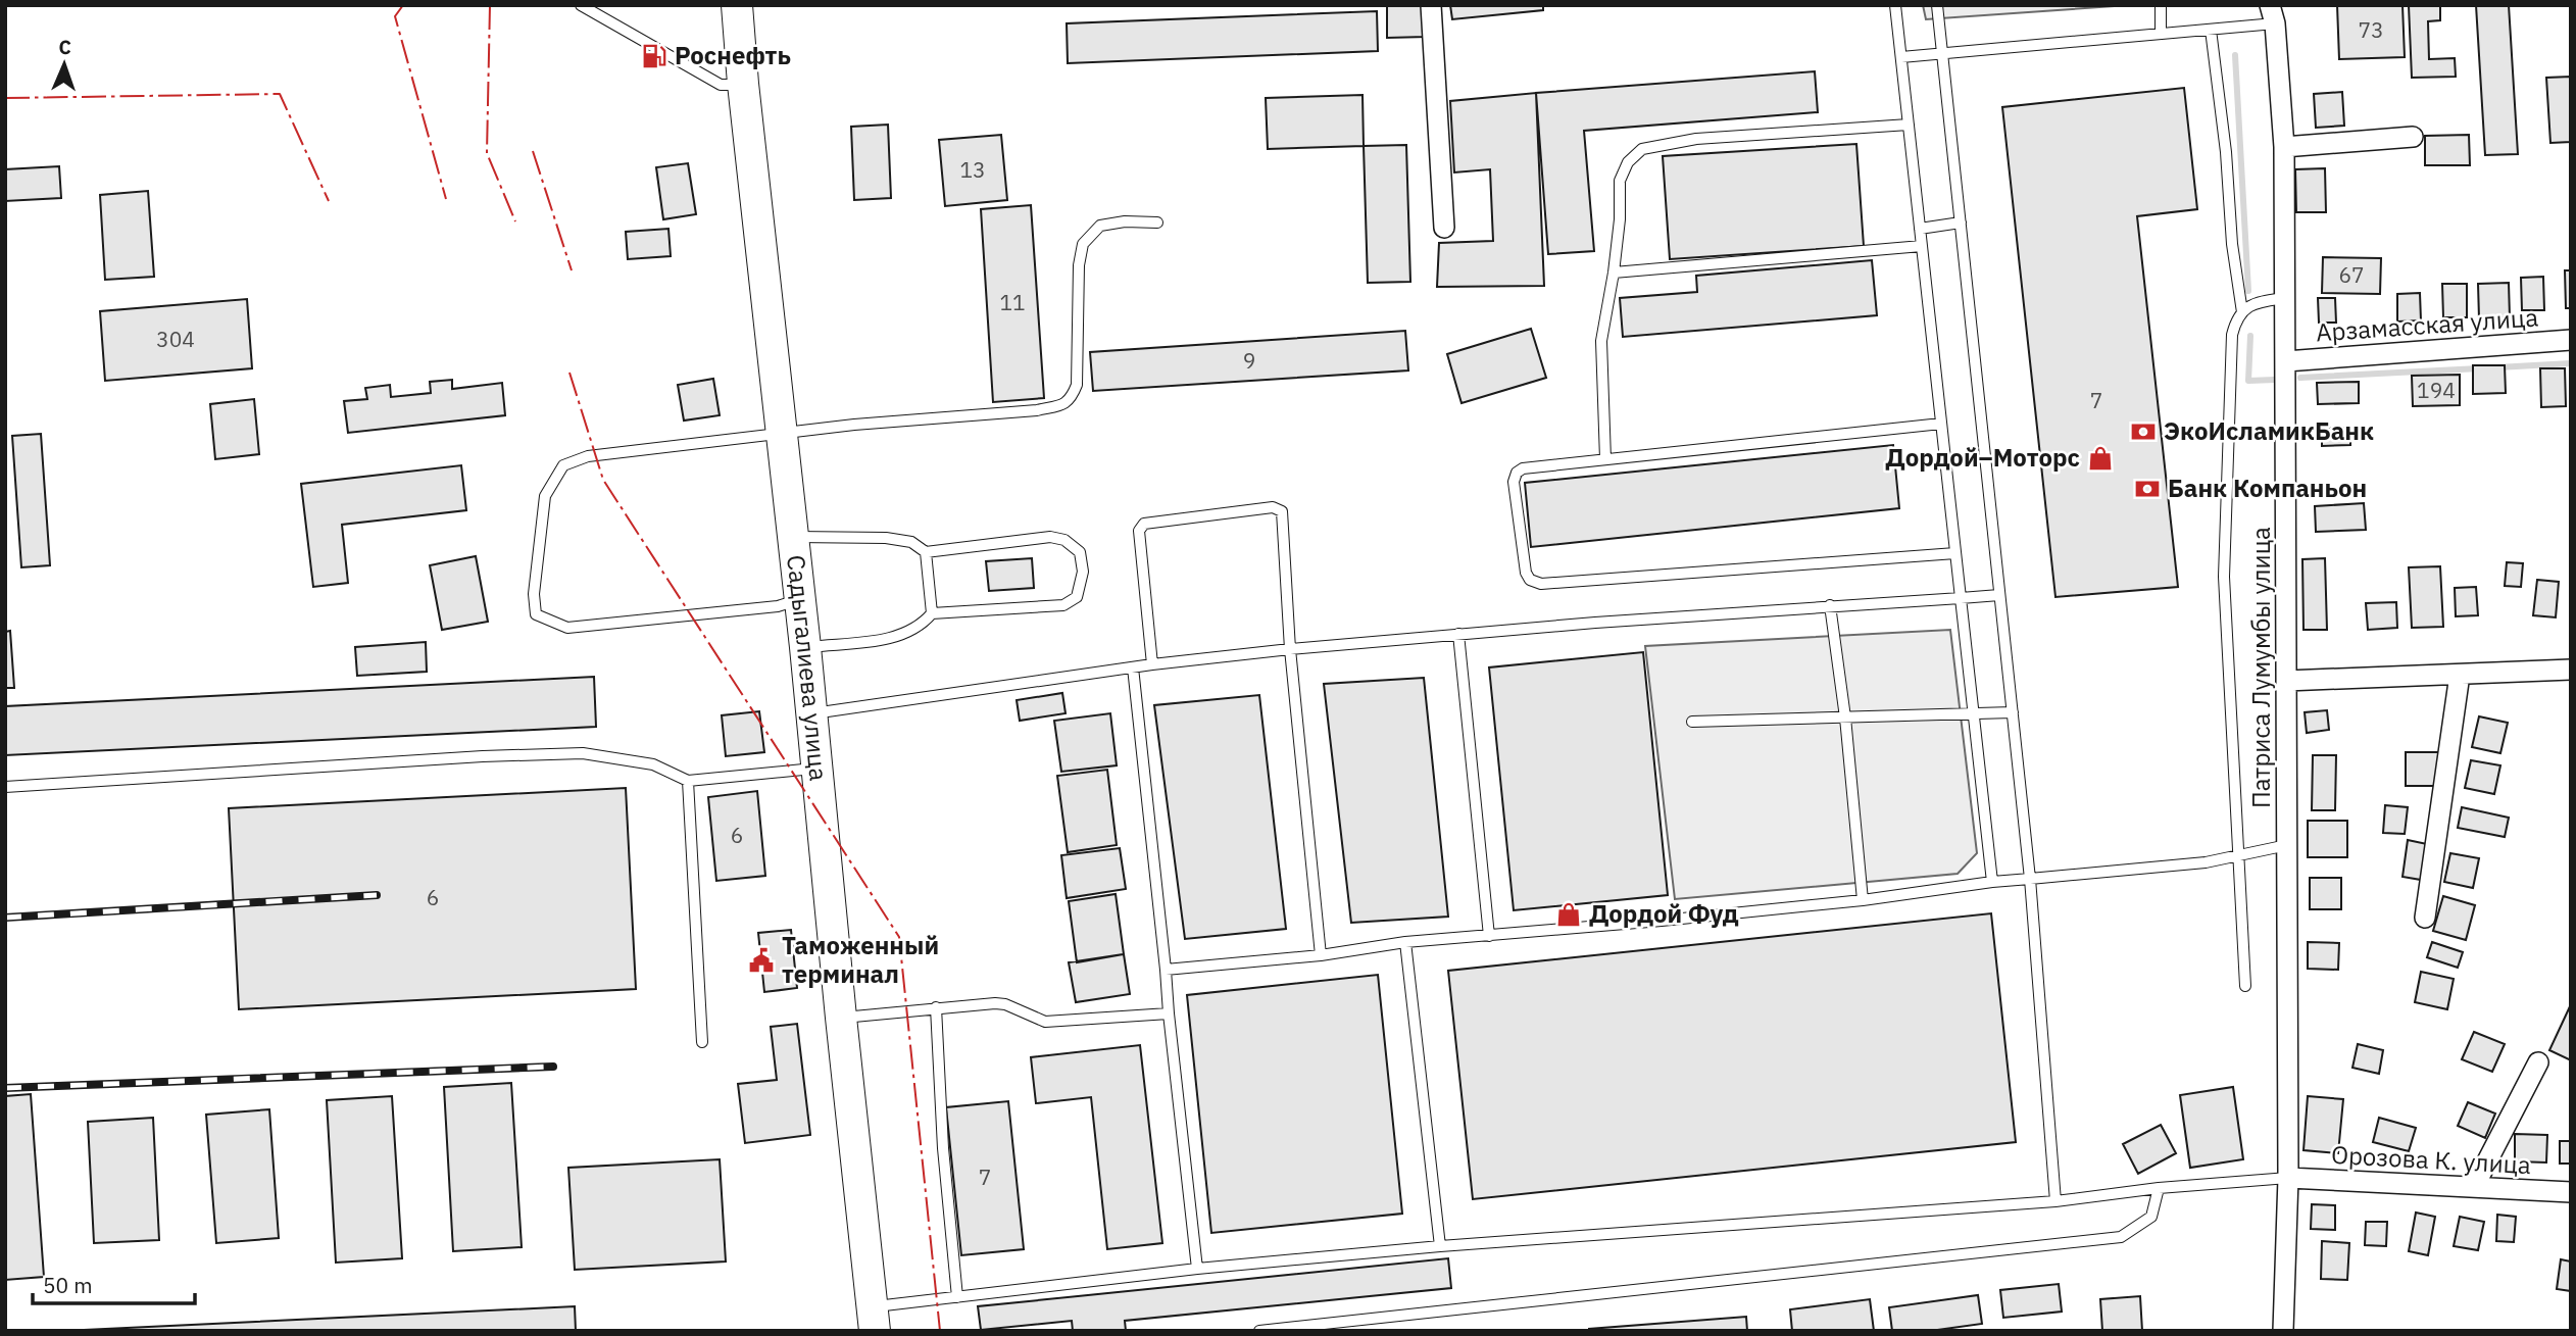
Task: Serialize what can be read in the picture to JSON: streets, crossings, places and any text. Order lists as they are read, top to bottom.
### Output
{
  "streets": {
    "main road": ["Садыгалиева улица"],
    "street": ["Арзамасская улица", "Патриса Лумумбы улица", "Орозова К. улица"]
  },
  "crossings": [
    ["Арзамасская улица", "Патриса Лумумбы улица"],
    ["Патриса Лумумбы улица", "Орозова К. улица"]
  ],
  "places": {
    "fuel station": ["Роснефть"],
    "bank": ["ЭкоИсламикБанк", "Банк Компаньон"],
    "shop": ["Дордой–Моторс", "Дордой Фуд"],
    "public building": ["Таможенный терминал"]
  },
  "house_numbers": [
    "73",
    "13",
    "67",
    "11",
    "304",
    "9",
    "194",
    "7",
    "6",
    "6",
    "7"
  ],
  "scale_bar": "50 m",
  "north": "top"
}
